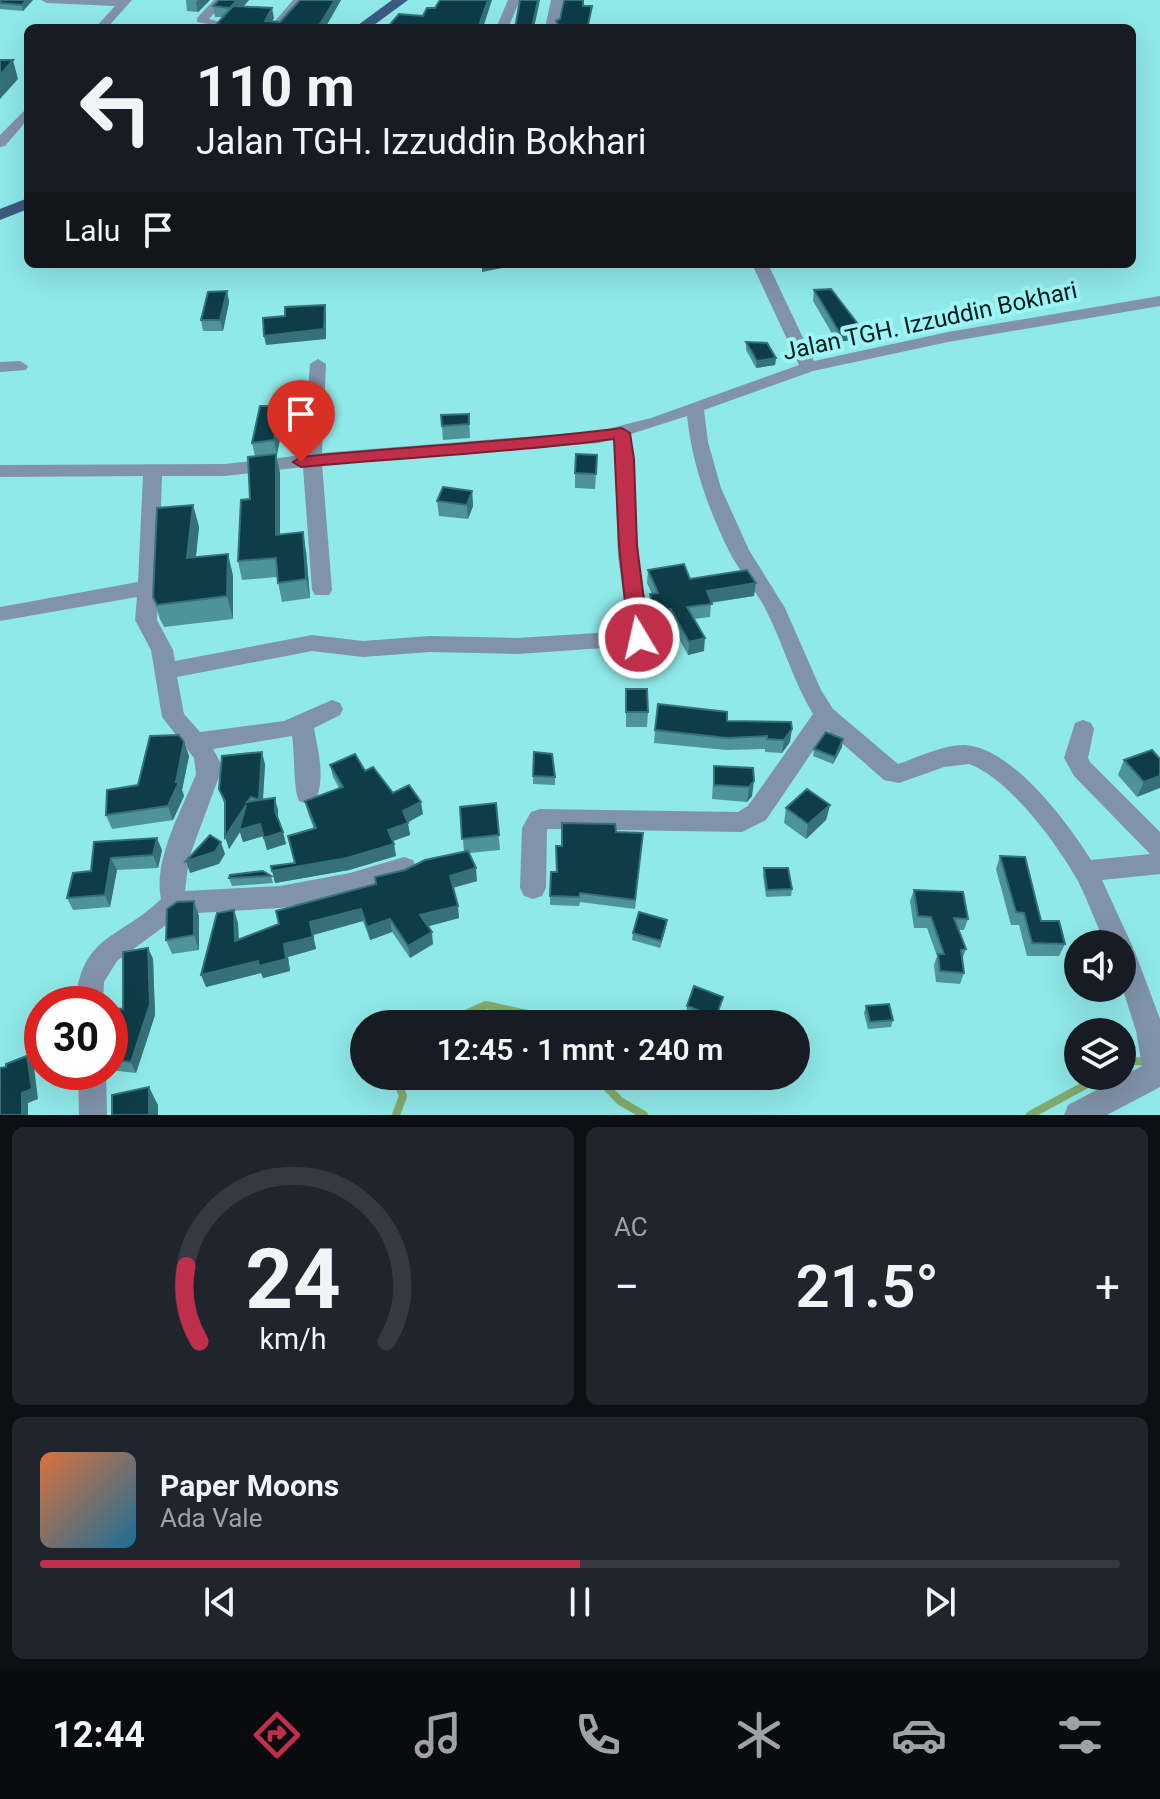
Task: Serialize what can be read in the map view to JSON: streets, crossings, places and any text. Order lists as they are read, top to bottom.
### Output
{
  "streets": {
    "street": ["Jalan TGH. Izzuddin Bokhari"]
  },
  "page": {
    "turn": ["110 m", "Jalan TGH. Izzuddin Bokhari"],
    "then": "Lalu",
    "limit": "30",
    "trip": "12:45 · 1 mnt · 240 m",
    "tile": "AC",
    "heat": ["−", "21.5°", "+"],
    "song": ["Paper Moons", "Ada Vale"],
    "tabs": "12:44",
    "gauge": ["24", "km/h"]
  }
}
